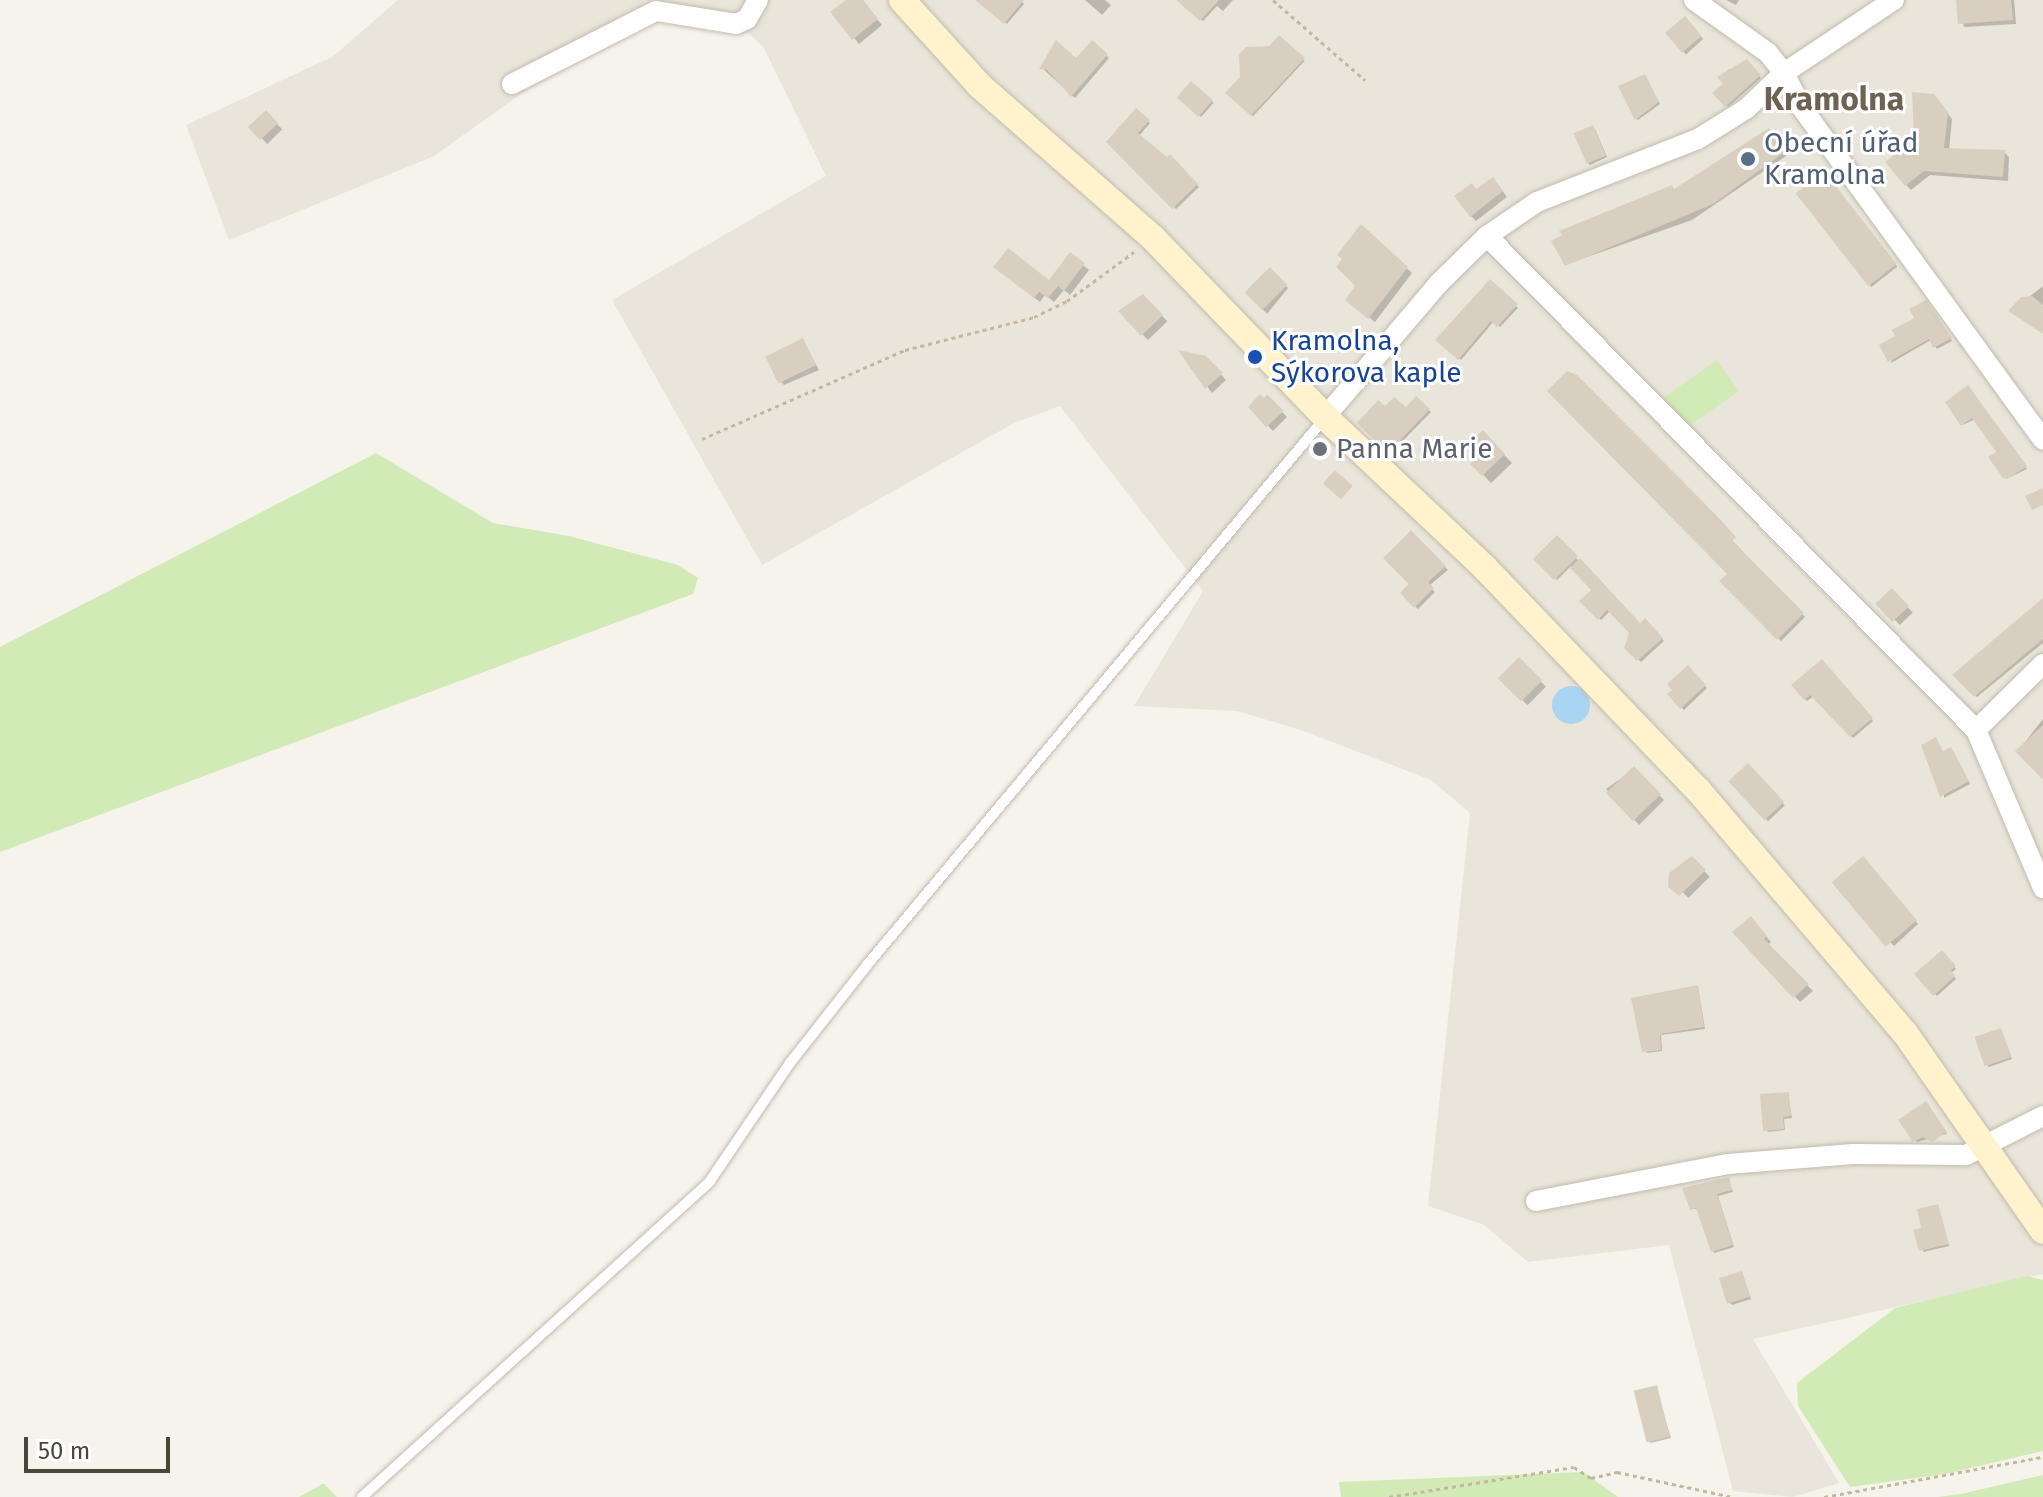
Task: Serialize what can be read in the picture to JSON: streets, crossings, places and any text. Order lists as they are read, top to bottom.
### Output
{
  "districts": ["Kramolna"],
  "places": ["Obecní úřad Kramolna", "Kramolna, Sýkorova kaple", "Panna Marie"],
  "scale_bar": "50 m"
}
